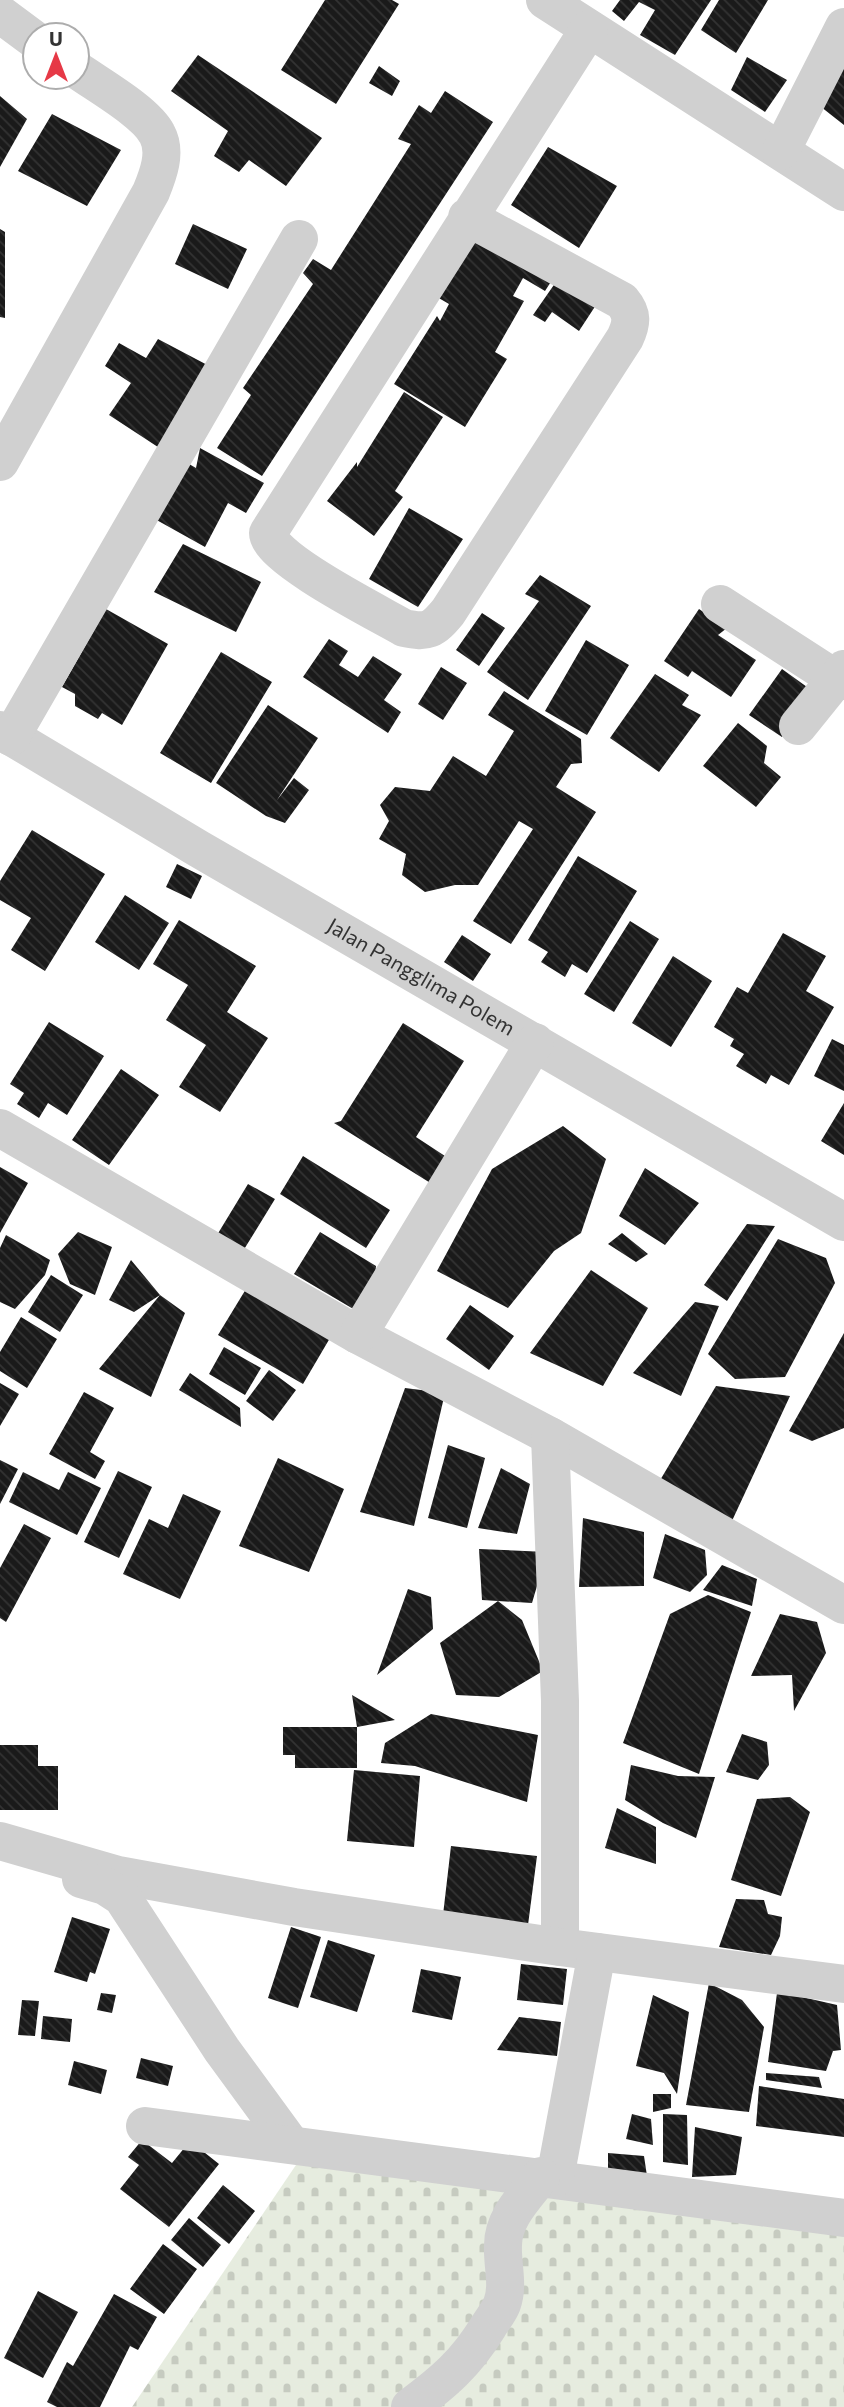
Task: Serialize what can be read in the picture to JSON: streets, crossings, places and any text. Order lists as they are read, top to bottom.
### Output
{
  "streets": {
    "street": ["Jalan Pangglima Polem"]
  },
  "north": "top"
}
